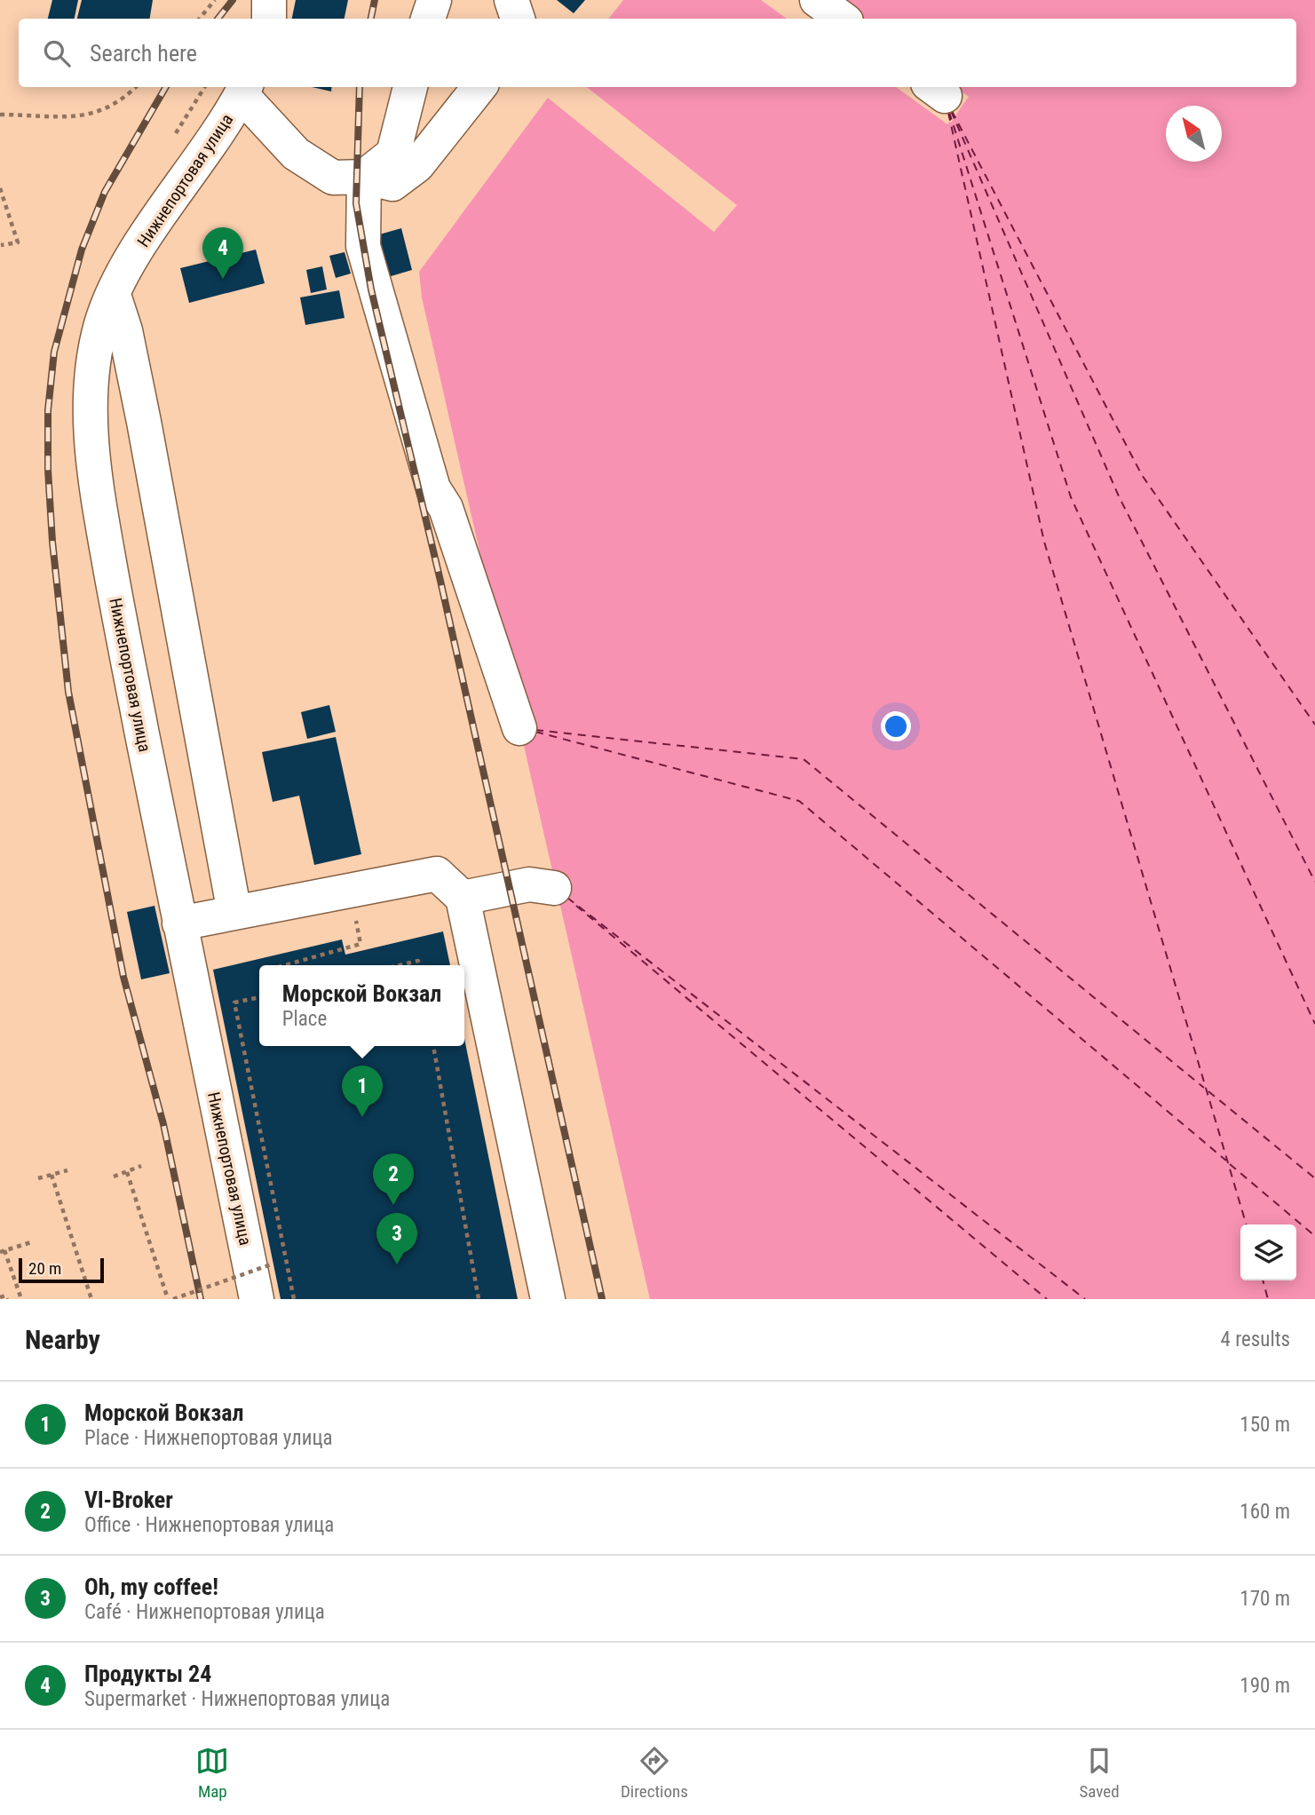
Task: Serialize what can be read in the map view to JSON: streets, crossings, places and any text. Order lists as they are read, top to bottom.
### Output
{
  "streets": {
    "street": ["Нижнепортовая улица"]
  },
  "scale_bar": "20 m",
  "north": "top left",
  "page": {
    "search": "Search here",
    "pins": [
      "4",
      "1",
      "2",
      "3"
    ],
    "popup": ["Морской Вокзал", "Place"],
    "scale": "20 m",
    "heading": ["Nearby", "4 results"],
    "list": [
      {
        "mark": "1",
        "name": "Морской Вокзал",
        "note": "Place · Нижнепортовая улица",
        "value": "150 m"
      },
      {
        "mark": "2",
        "name": "Vl-Broker",
        "note": "Office · Нижнепортовая улица",
        "value": "160 m"
      },
      {
        "mark": "3",
        "name": "Oh, my coffee!",
        "note": "Café · Нижнепортовая улица",
        "value": "170 m"
      },
      {
        "mark": "4",
        "name": "Продукты 24",
        "note": "Supermarket · Нижнепортовая улица",
        "value": "190 m"
      }
    ],
    "nav": ["Map", "Directions", "Saved"]
  }
}
